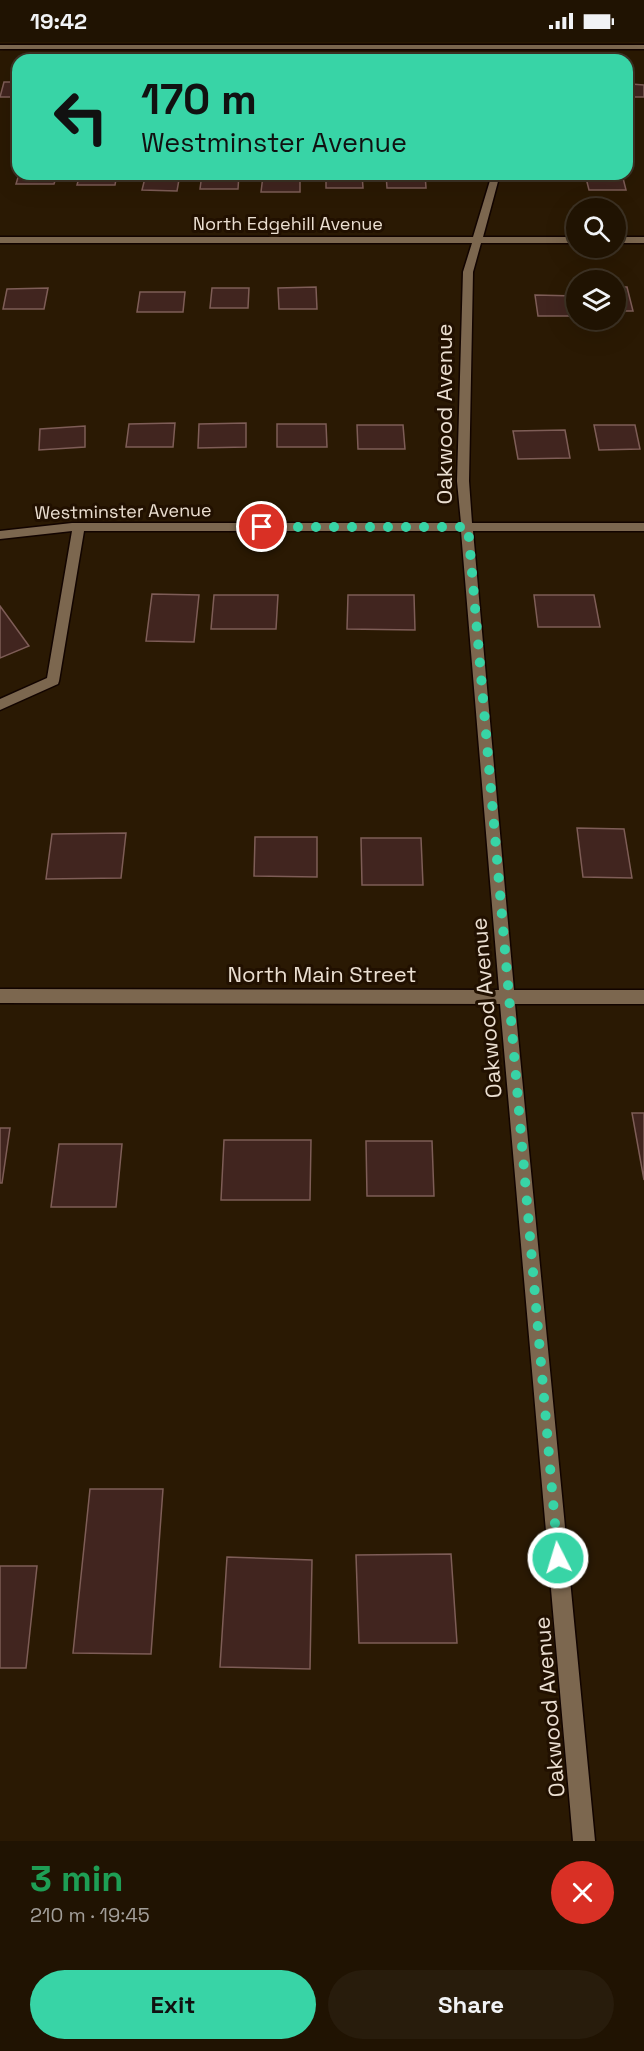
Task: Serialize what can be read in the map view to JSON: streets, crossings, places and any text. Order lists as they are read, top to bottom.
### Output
{
  "streets": {
    "street": [
      "North Edgehill Avenue",
      "Oakwood Avenue",
      "Westminster Avenue",
      "North Main Street"
    ]
  },
  "crossings": [
    ["North Edgehill Avenue", "Oakwood Avenue"],
    ["Oakwood Avenue", "Westminster Avenue"],
    ["Oakwood Avenue", "North Main Street"]
  ],
  "page": {
    "status": "19:42",
    "turn": ["170 m", "Westminster Avenue"],
    "heading": ["3 min", "210 m · 19:45"],
    "buttons": ["Exit", "Share"]
  }
}
